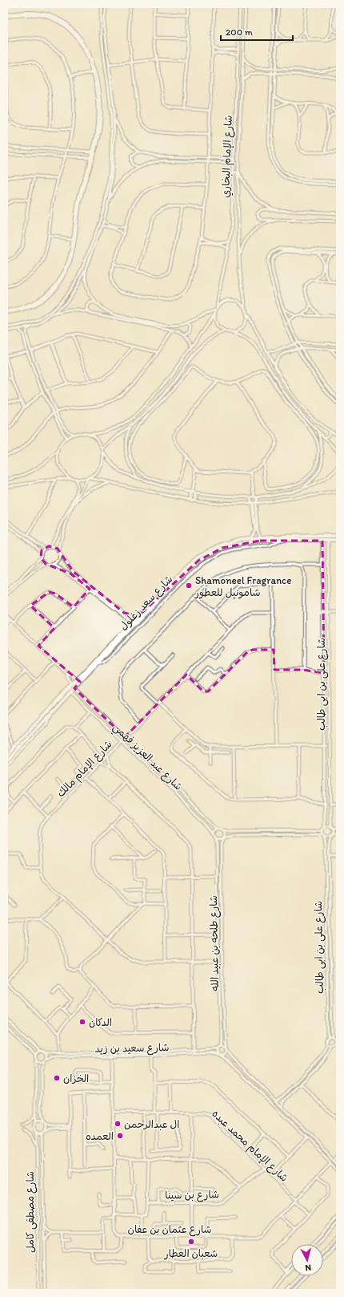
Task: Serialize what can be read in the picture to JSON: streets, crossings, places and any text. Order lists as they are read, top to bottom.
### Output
{
  "streets": {
    "main road": ["شارع سعد زغلول"],
    "street": [
      "شارع الإمام البخاري",
      "شارع على بن ابى طالب",
      "شارع عبد العزيز فهمي",
      "شارع الإمام مالك",
      "شارع طلحه بن عبيد الله",
      "شارع سعيد بن زيد",
      "شارع الإمام محمد عبده",
      "شارع بن سينا",
      "شارع مصطفى كامل",
      "شارع عثمان بن عفان"
    ]
  },
  "crossings": [
    ["شارع سعد زغلول", "شارع على بن ابى طالب"],
    ["شارع سعد زغلول", "شارع عبد العزيز فهمي"],
    ["شارع عبد العزيز فهمي", "شارع الإمام مالك"],
    ["شارع عبد العزيز فهمي", "شارع طلحه بن عبيد الله"],
    ["شارع الإمام مالك", "شارع طلحه بن عبيد الله"],
    ["شارع طلحه بن عبيد الله", "شارع سعيد بن زيد"],
    ["شارع سعيد بن زيد", "شارع عثمان بن عفان"],
    ["شارع الإمام محمد عبده", "شارع بن سينا"],
    ["شارع الإمام محمد عبده", "شارع عثمان بن عفان"]
  ],
  "places": [
    "Shamoneel Fragrance شامونيل للعطور",
    "الدكان",
    "الخزان",
    "ال عبدالرحمن",
    "العمده",
    "شعبان العطار"
  ],
  "scale_bar": "200 m",
  "north": "bottom"
}
